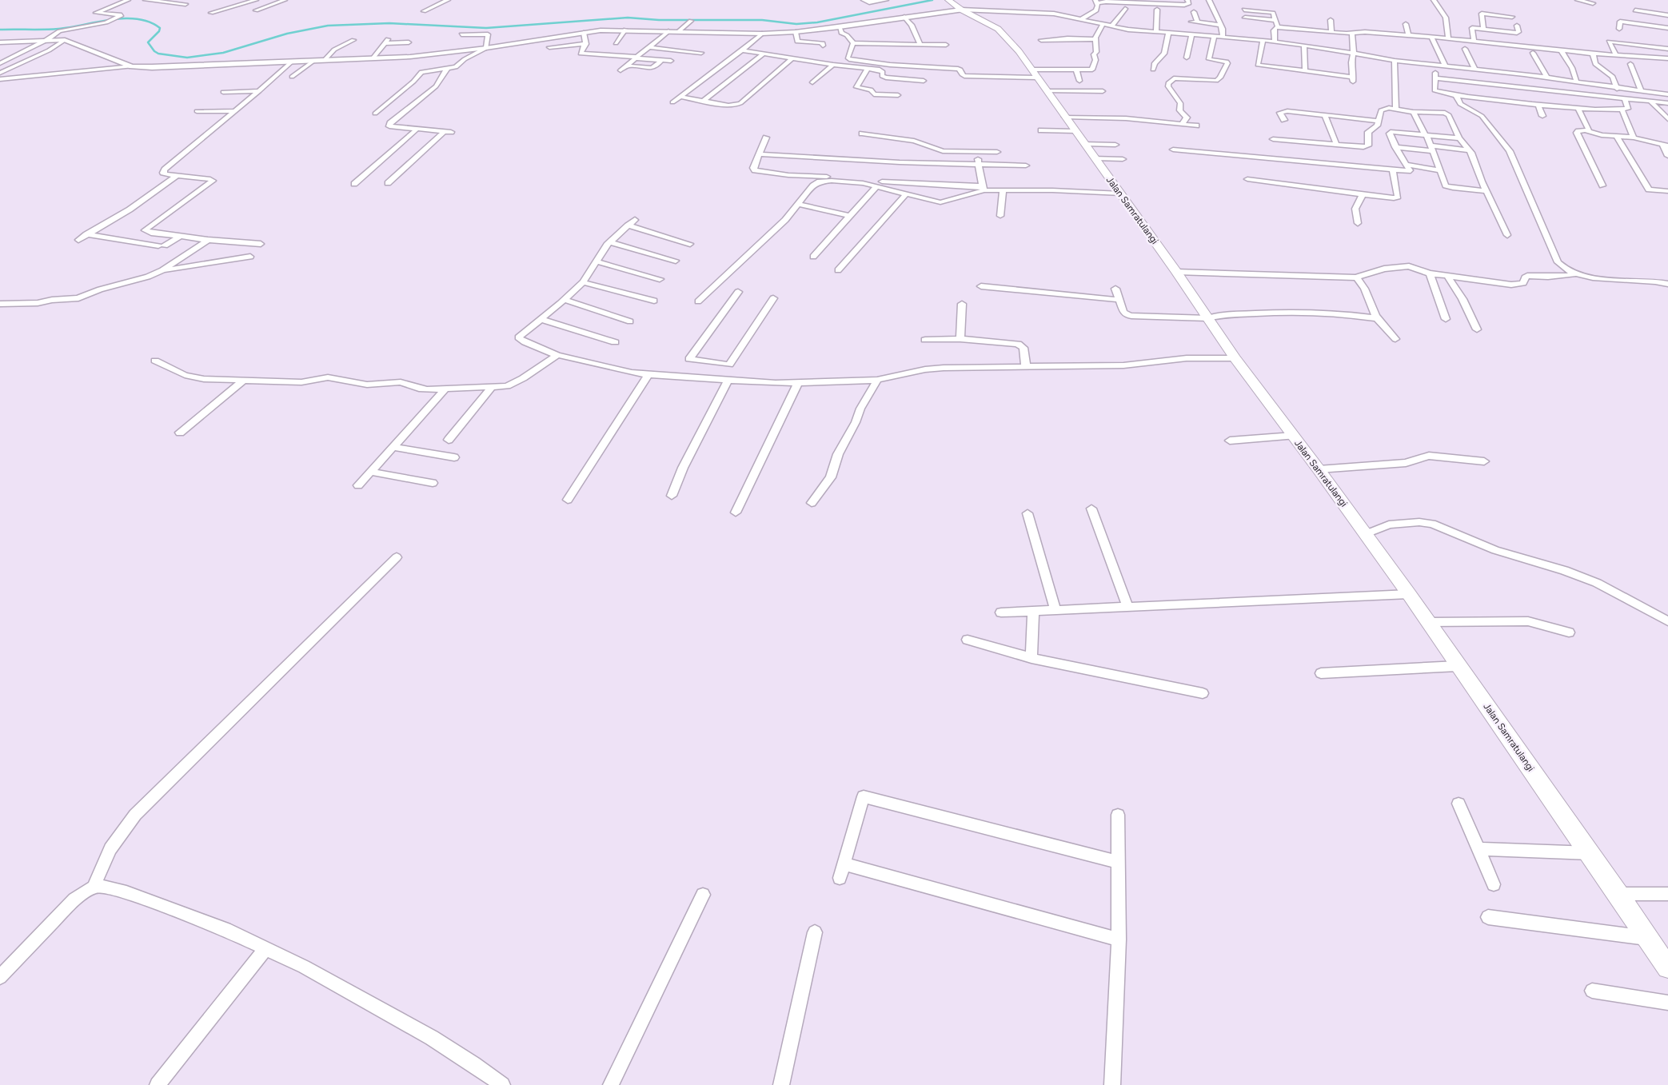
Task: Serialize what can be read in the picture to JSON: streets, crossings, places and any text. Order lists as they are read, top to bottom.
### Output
{
  "streets": {
    "main road": ["Jalan Samratulangi"]
  }
}
